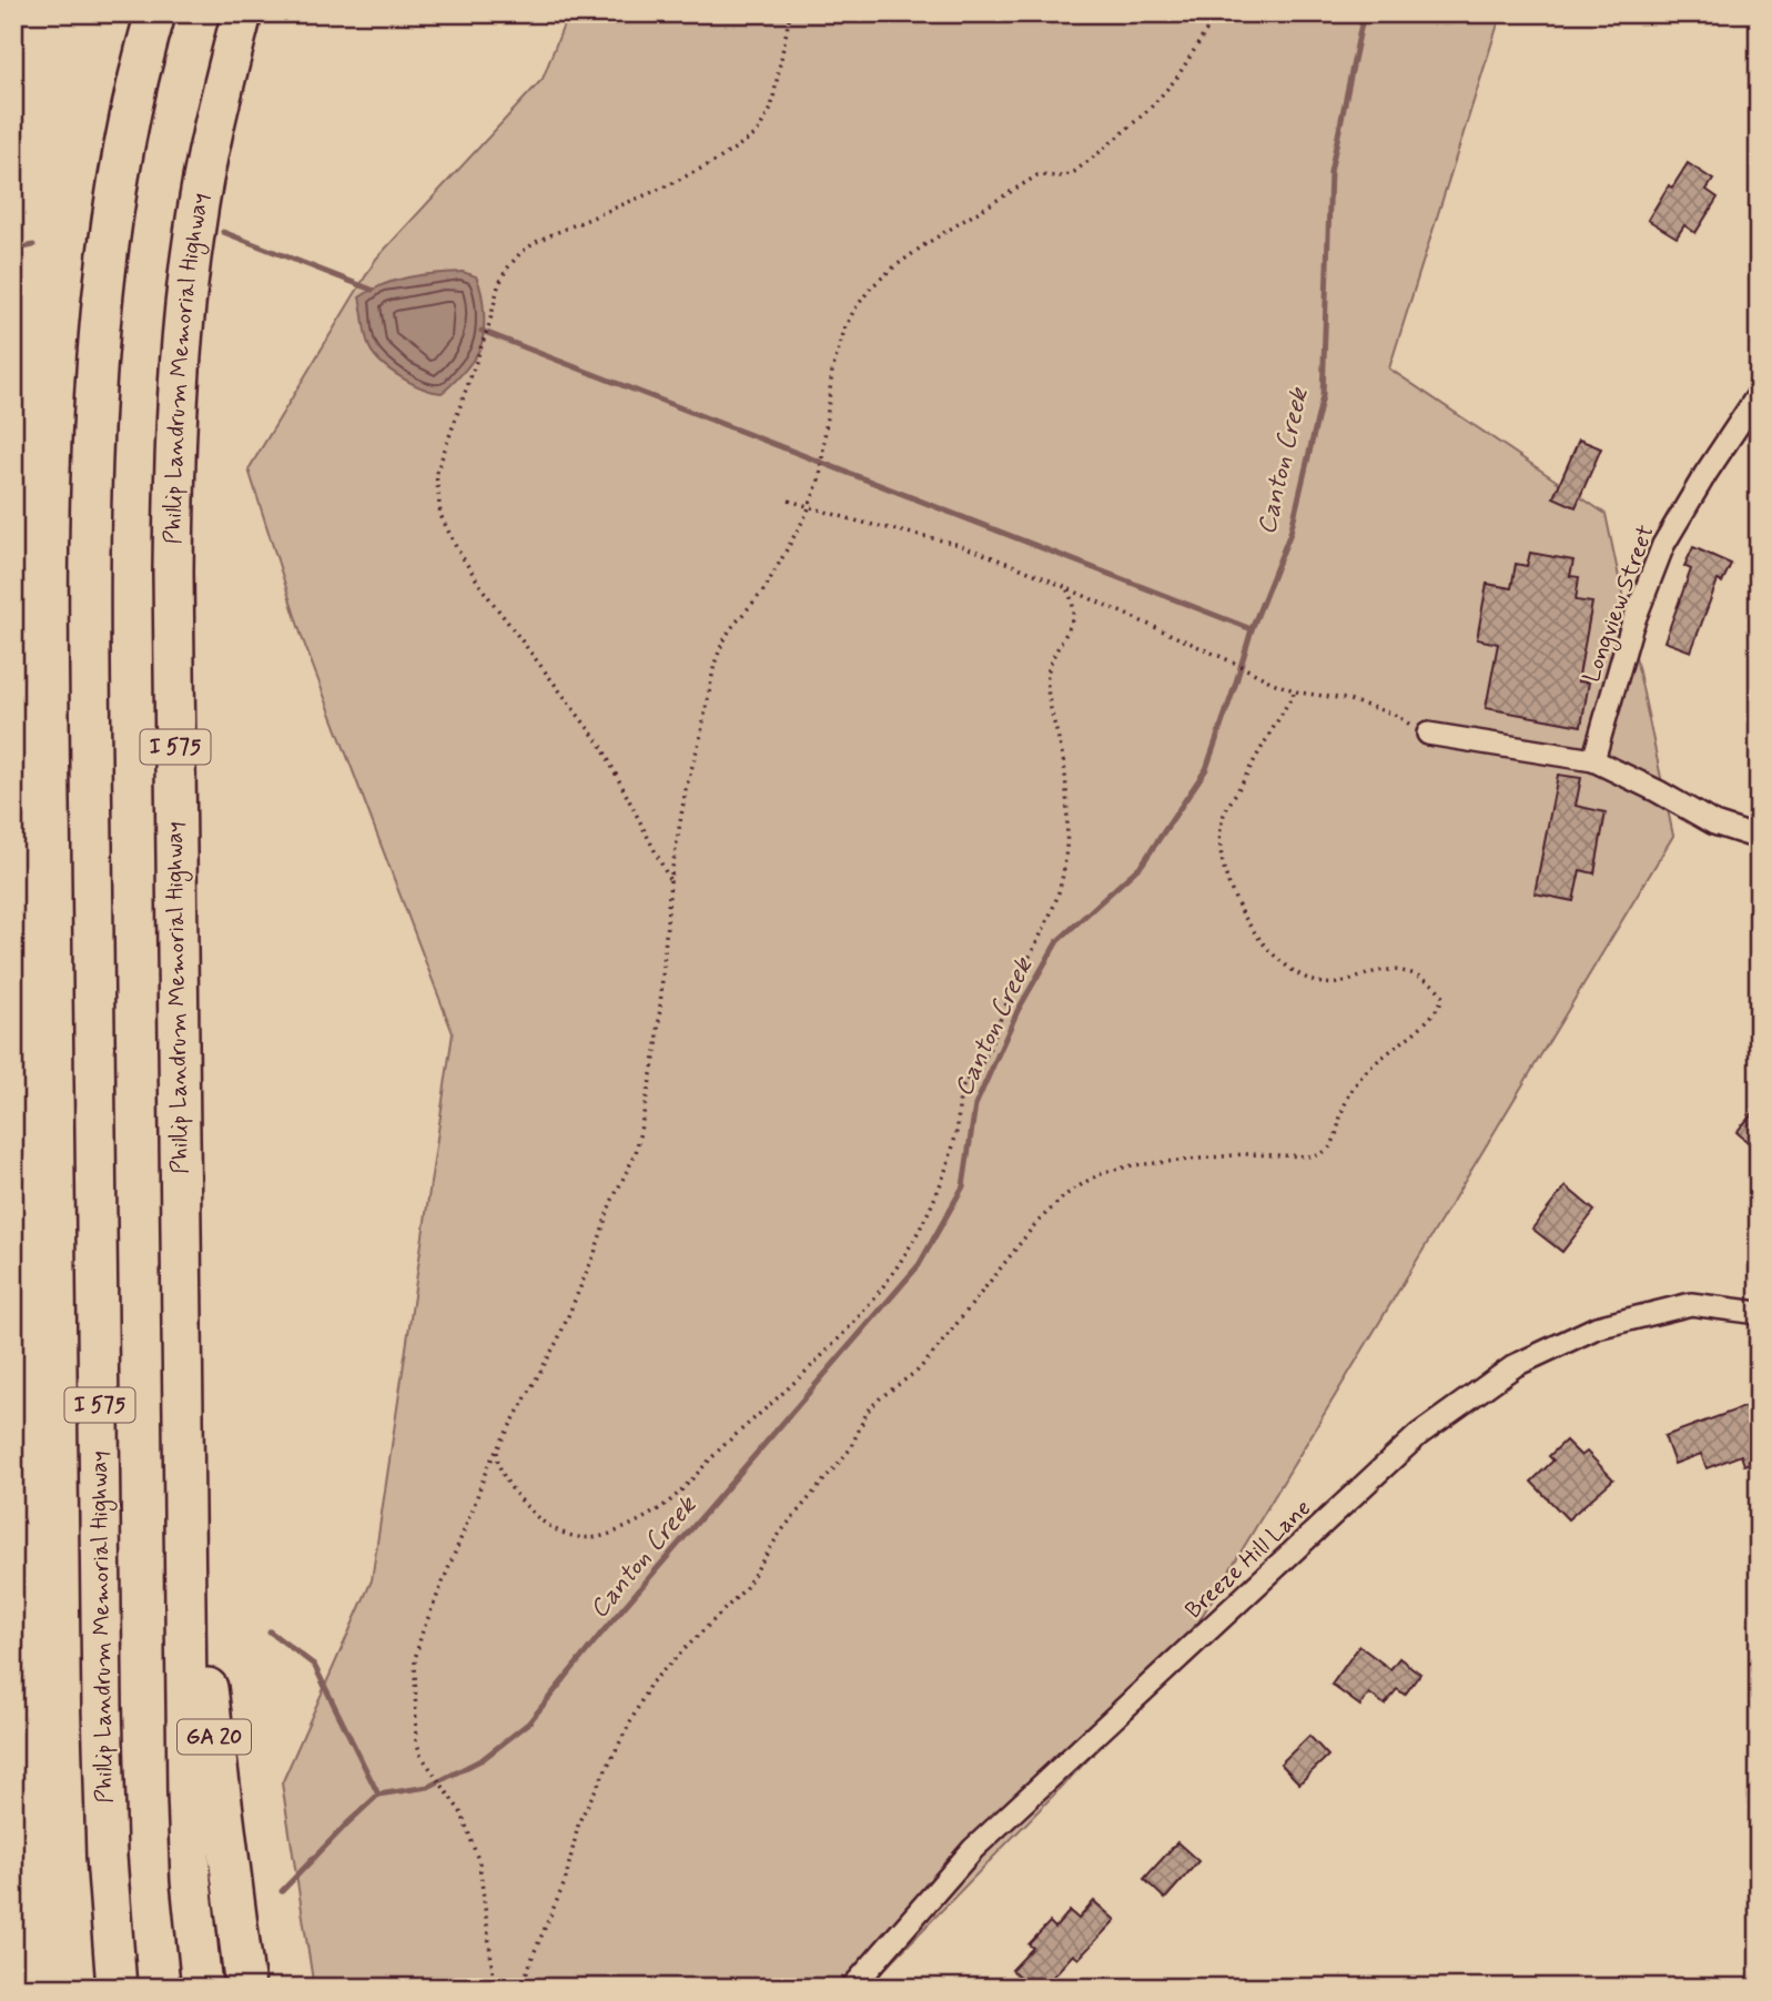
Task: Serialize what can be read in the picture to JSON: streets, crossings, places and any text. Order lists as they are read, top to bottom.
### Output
{
  "streets": {
    "highway": ["Phillip Landrum Memorial Highway", "I 575", "GA 20"],
    "street": ["Longview Street", "Breeze Hill Lane"]
  },
  "crossings": [
    ["Phillip Landrum Memorial Highway", "GA 20"]
  ],
  "water": ["Canton Creek"]
}
